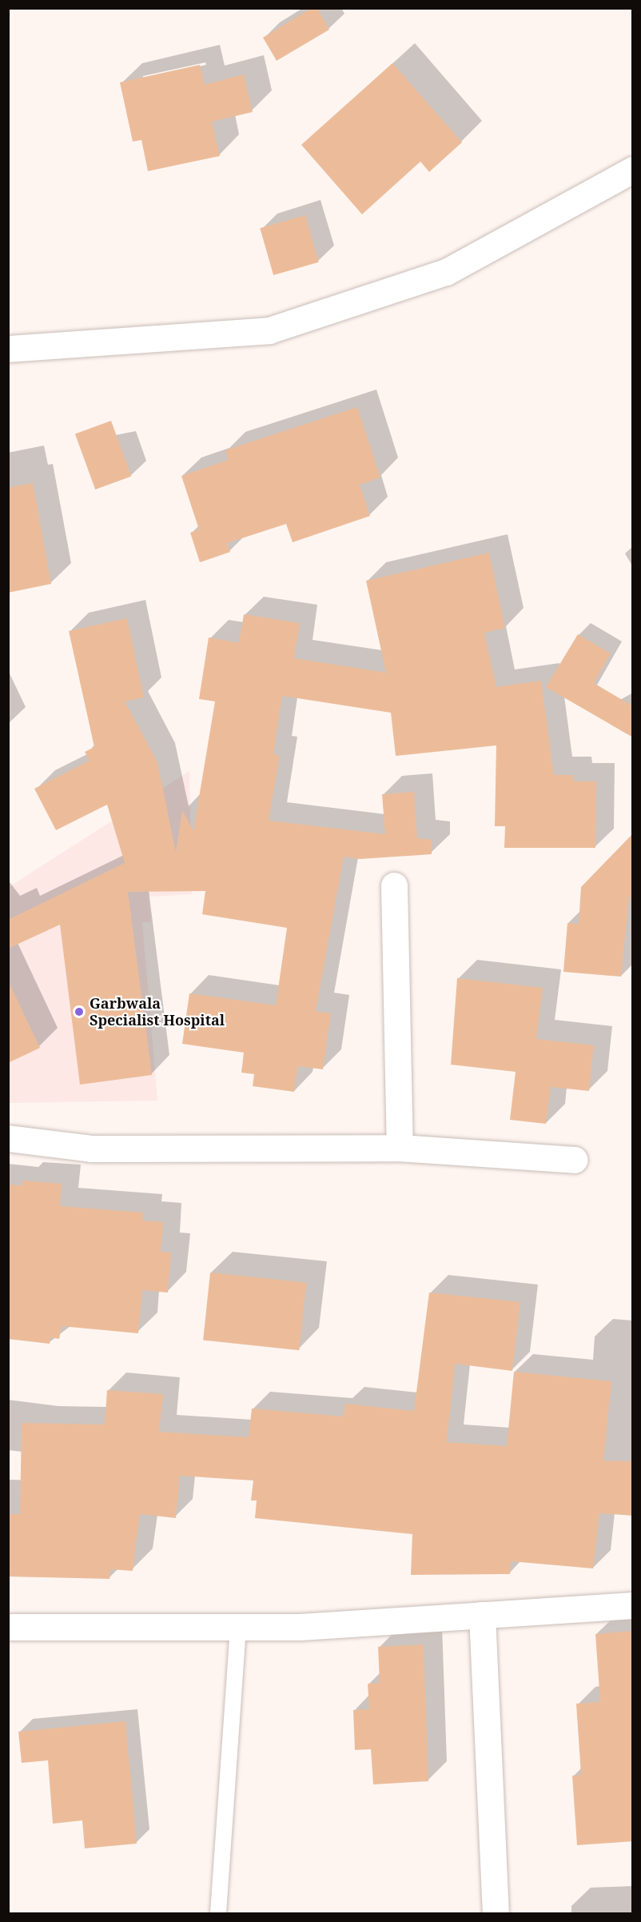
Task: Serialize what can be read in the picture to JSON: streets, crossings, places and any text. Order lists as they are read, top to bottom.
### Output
{
  "places": ["Garbwala Specialist Hospital"]
}
